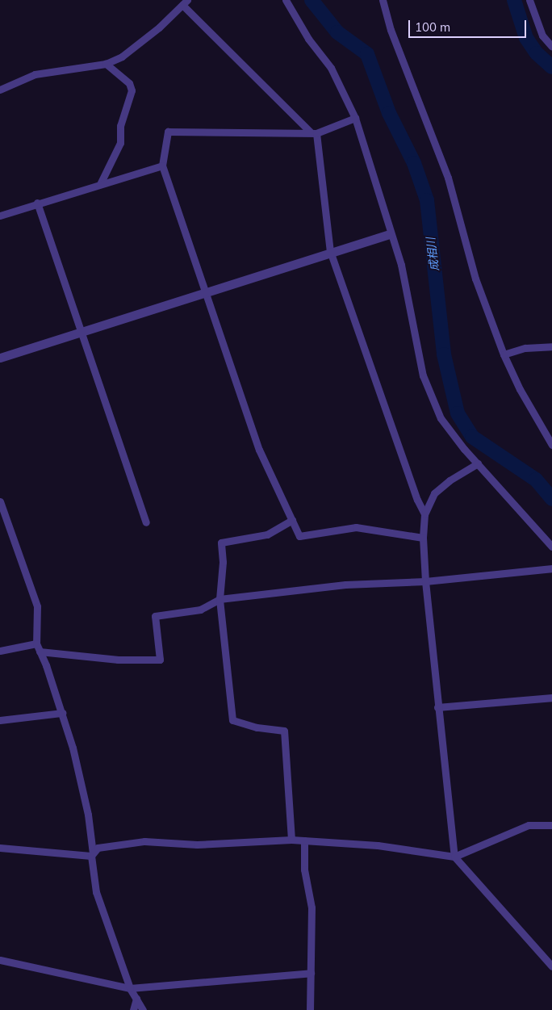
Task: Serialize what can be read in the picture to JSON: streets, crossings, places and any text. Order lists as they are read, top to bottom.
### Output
{
  "water": ["成相川"],
  "scale_bar": "100 m"
}
